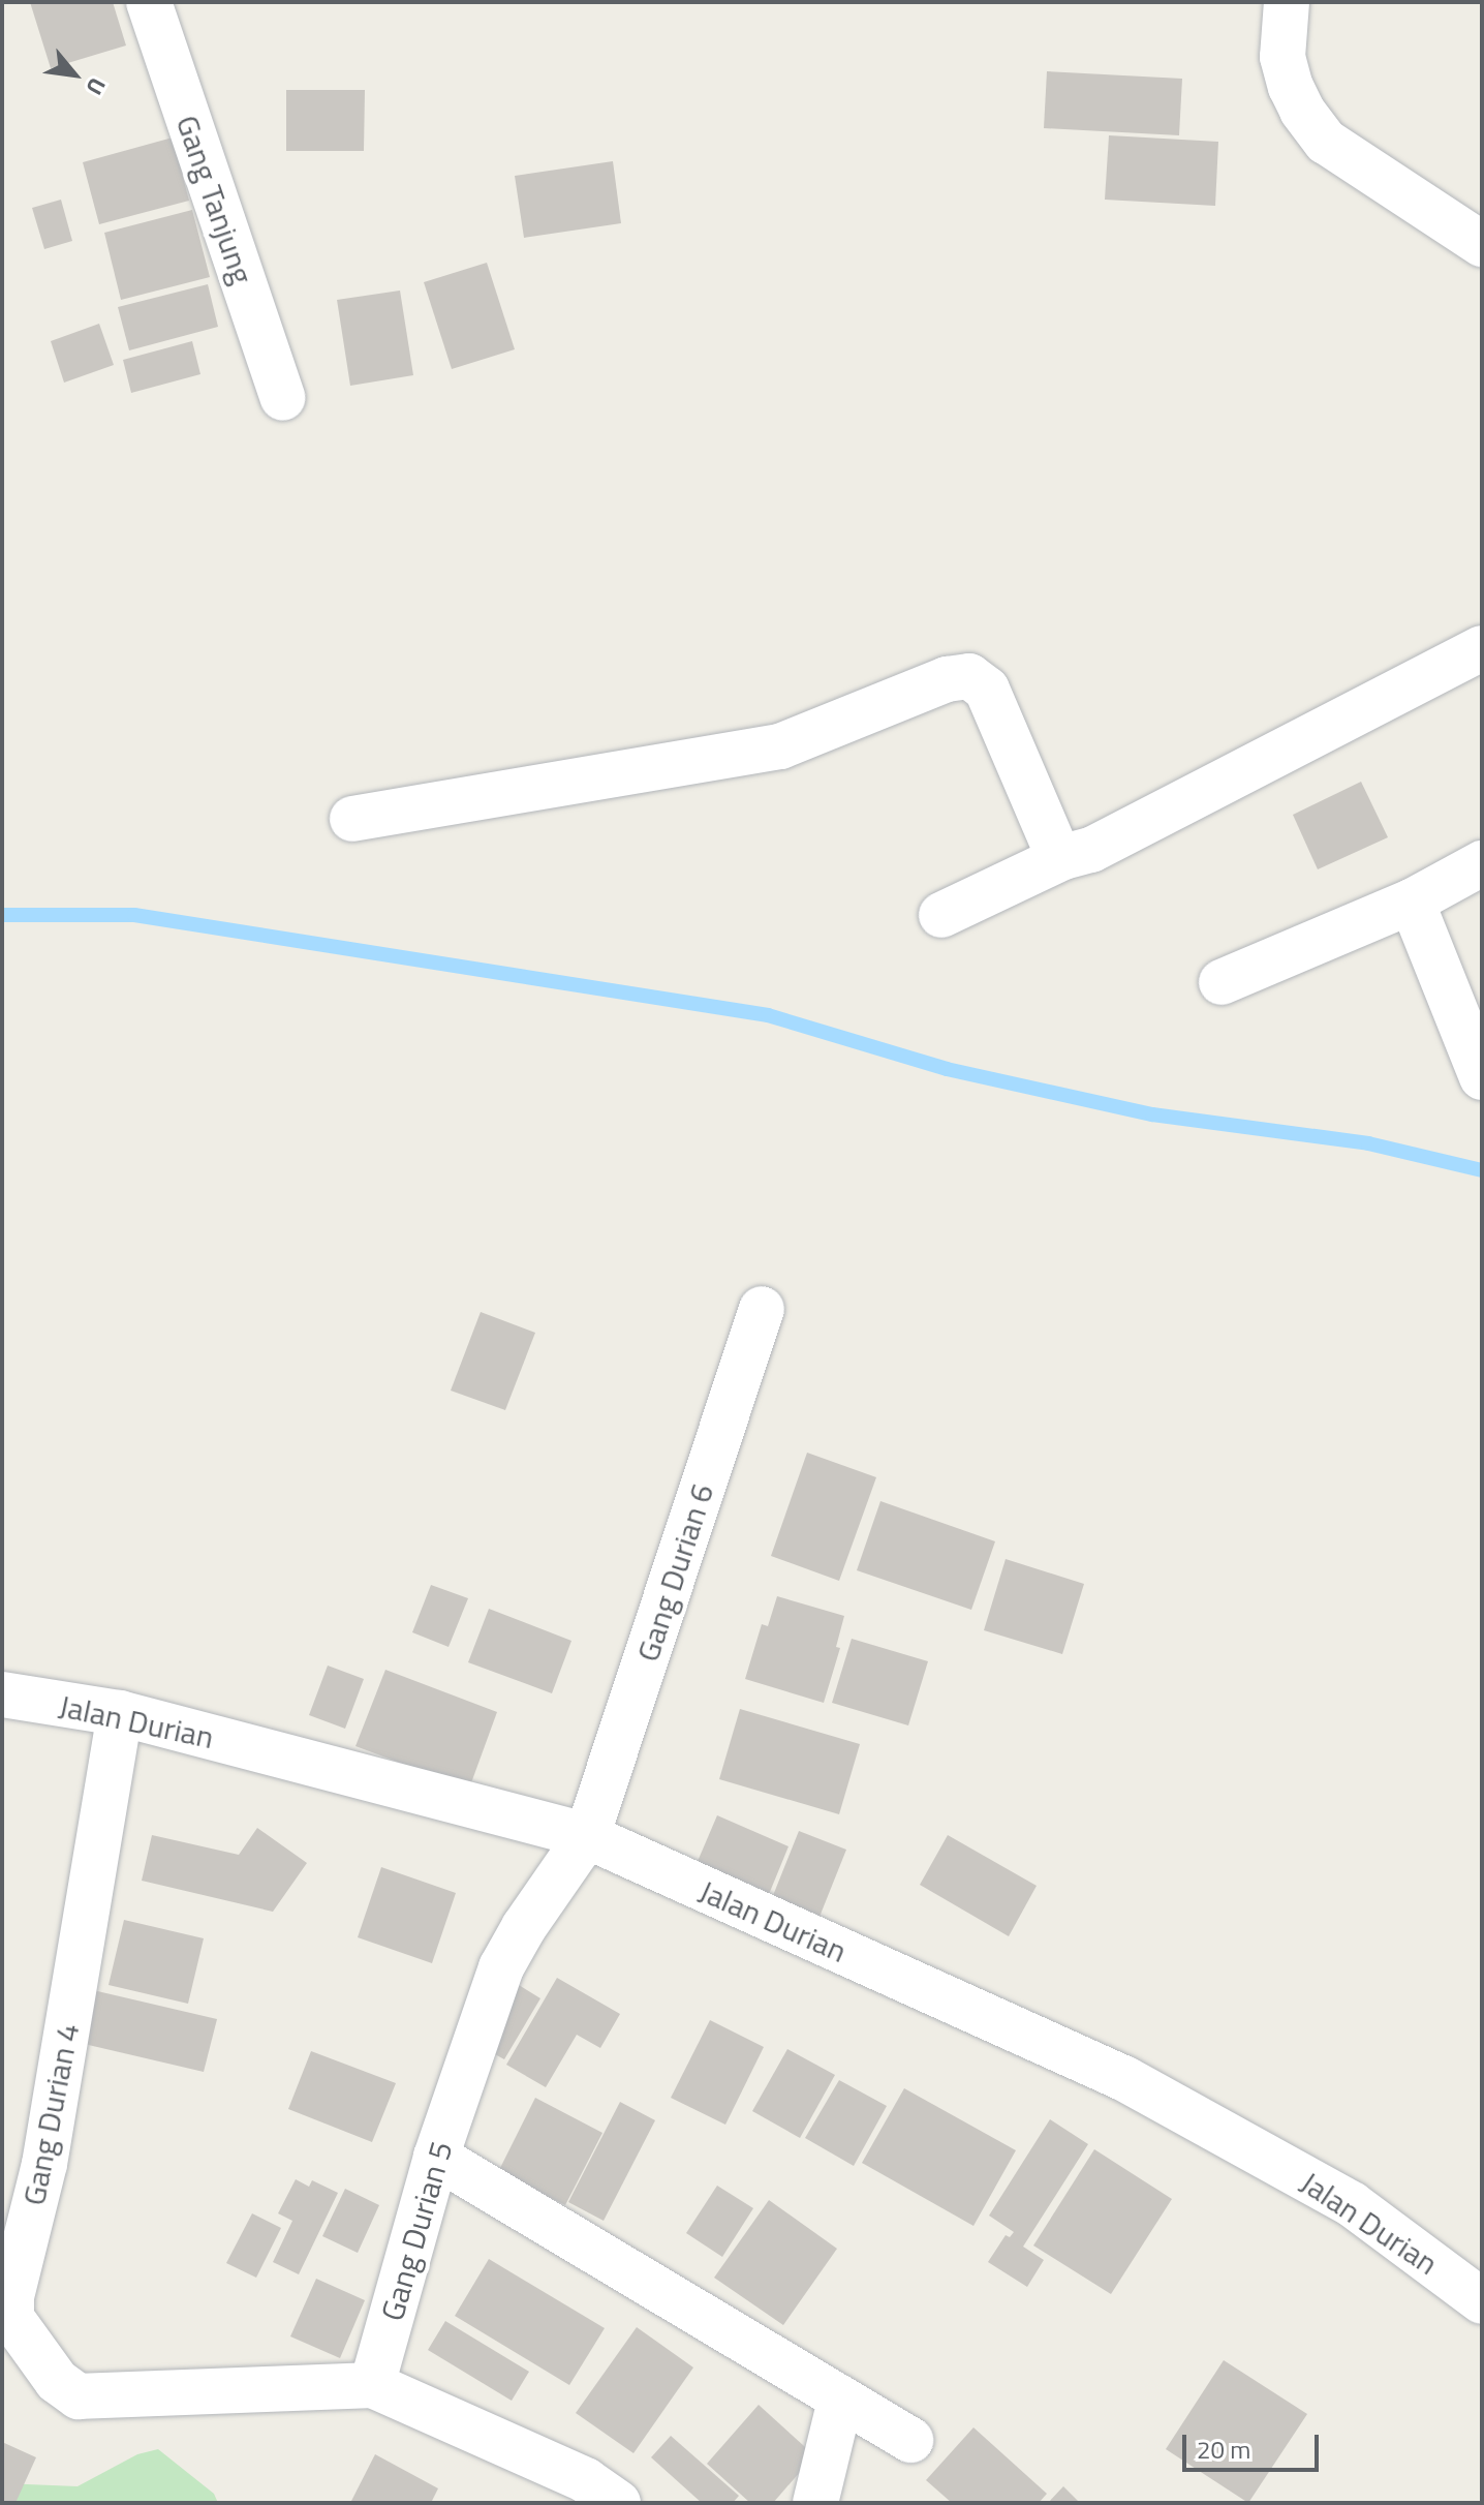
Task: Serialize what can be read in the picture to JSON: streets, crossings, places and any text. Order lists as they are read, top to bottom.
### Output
{
  "streets": {
    "street": [
      "Gang Tanjung",
      "Gang Durian 6",
      "Jalan Durian",
      "Gang Durian 4",
      "Gang Durian 5"
    ]
  },
  "crossings": [
    ["Gang Durian 6", "Jalan Durian"],
    ["Gang Durian 6", "Gang Durian 5"],
    ["Jalan Durian", "Gang Durian 4"],
    ["Jalan Durian", "Gang Durian 5"],
    ["Gang Durian 4", "Gang Durian 5"]
  ],
  "scale_bar": "20 m",
  "north": "bottom right"
}
